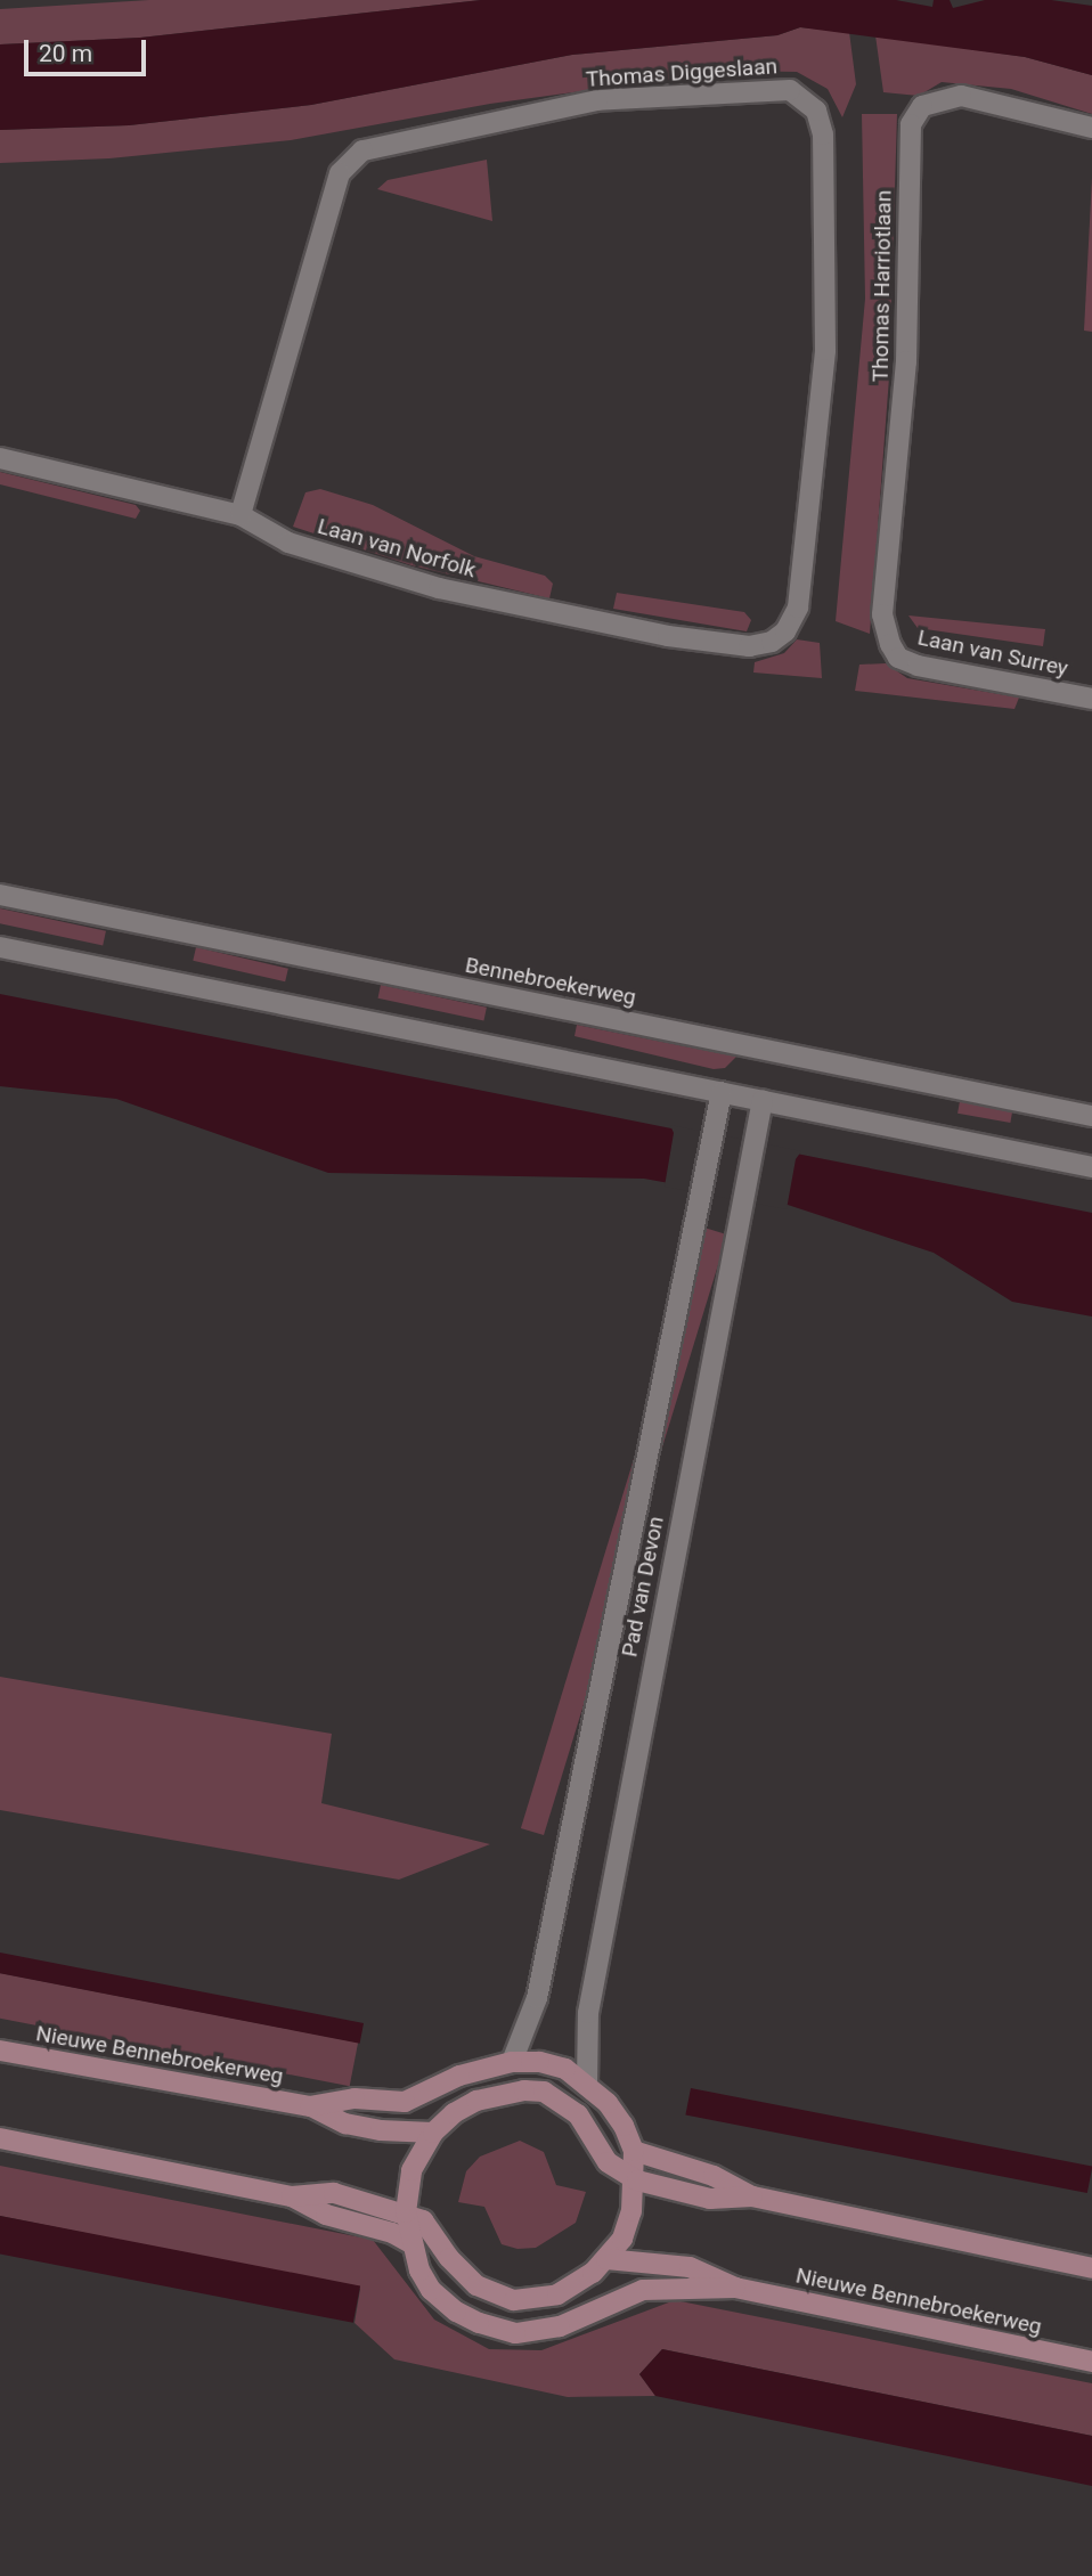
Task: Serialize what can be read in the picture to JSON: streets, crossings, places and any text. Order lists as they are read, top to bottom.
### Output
{
  "streets": {
    "main road": ["Nieuwe Bennebroekerweg"],
    "street": [
      "Thomas Diggeslaan",
      "Thomas Harriotlaan",
      "Laan van Norfolk",
      "Laan van Surrey",
      "Bennebroekerweg",
      "Pad van Devon"
    ]
  },
  "crossings": [
    ["Thomas Diggeslaan", "Laan van Norfolk"],
    ["Thomas Harriotlaan", "Laan van Surrey"],
    ["Pad van Devon", "Nieuwe Bennebroekerweg"]
  ],
  "scale_bar": "20 m"
}
